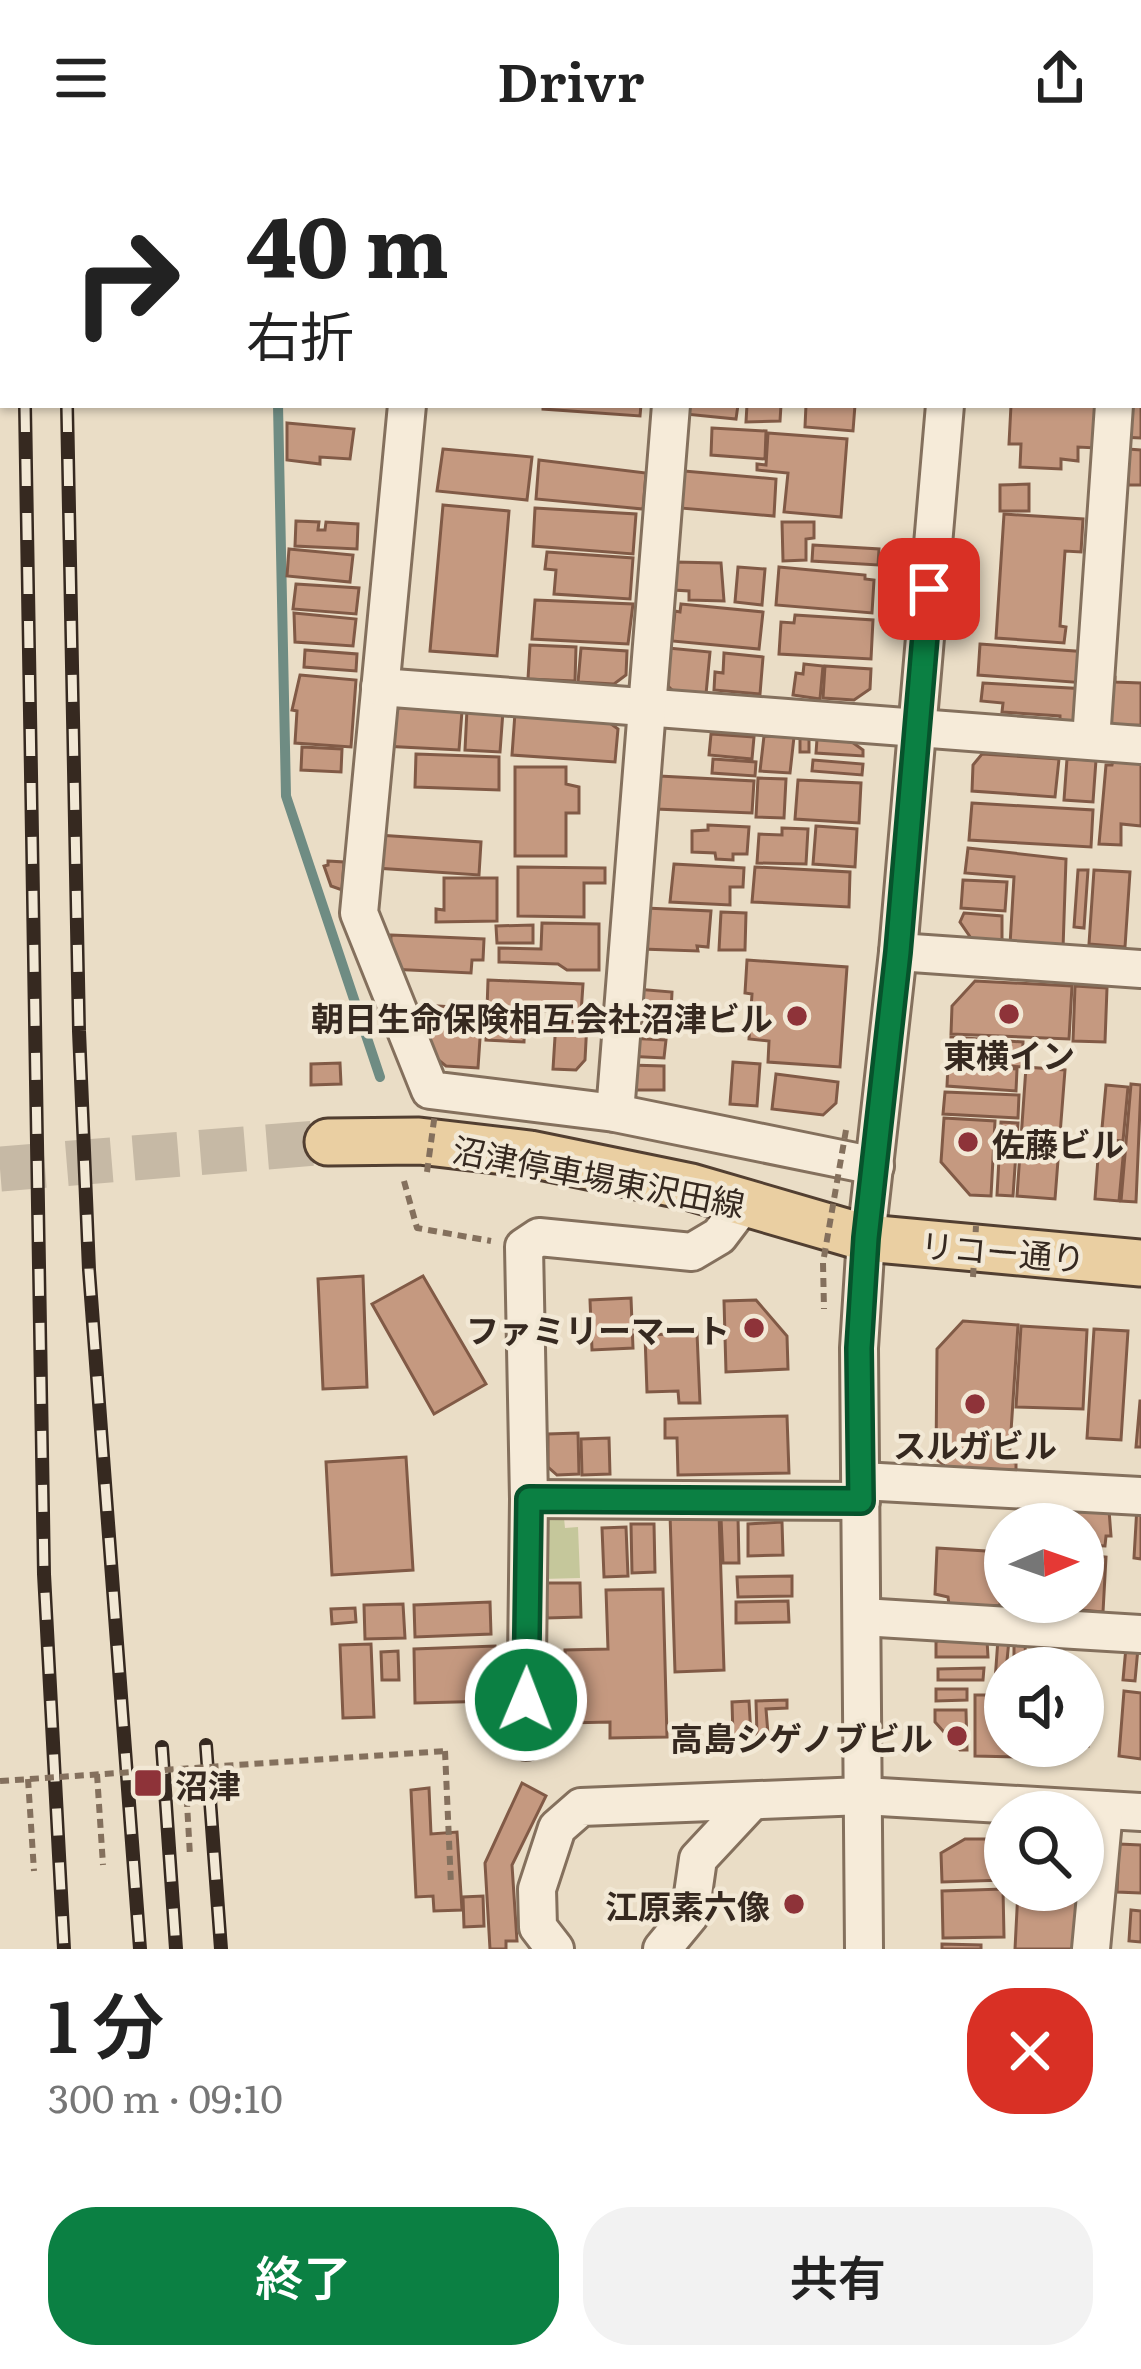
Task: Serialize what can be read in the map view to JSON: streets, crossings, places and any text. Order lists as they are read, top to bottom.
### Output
{
  "streets": {
    "main road": ["沼津停車場東沢田線", "リコー通り"]
  },
  "crossings": [
    ["沼津停車場東沢田線", "リコー通り"]
  ],
  "places": {
    "other": [
      "東横イン",
      "朝日生命保険相互会社沼津ビル",
      "佐藤ビル",
      "ファミリーマート",
      "スルガビル",
      "高島シゲノブビル",
      "江原素六像"
    ],
    "transit": ["沼津"]
  },
  "north": "right",
  "page": {
    "header": "Drivr",
    "turn": ["40 m", "右折"],
    "heading": ["1 分", "300 m · 09:10"],
    "buttons": ["終了", "共有"]
  }
}
